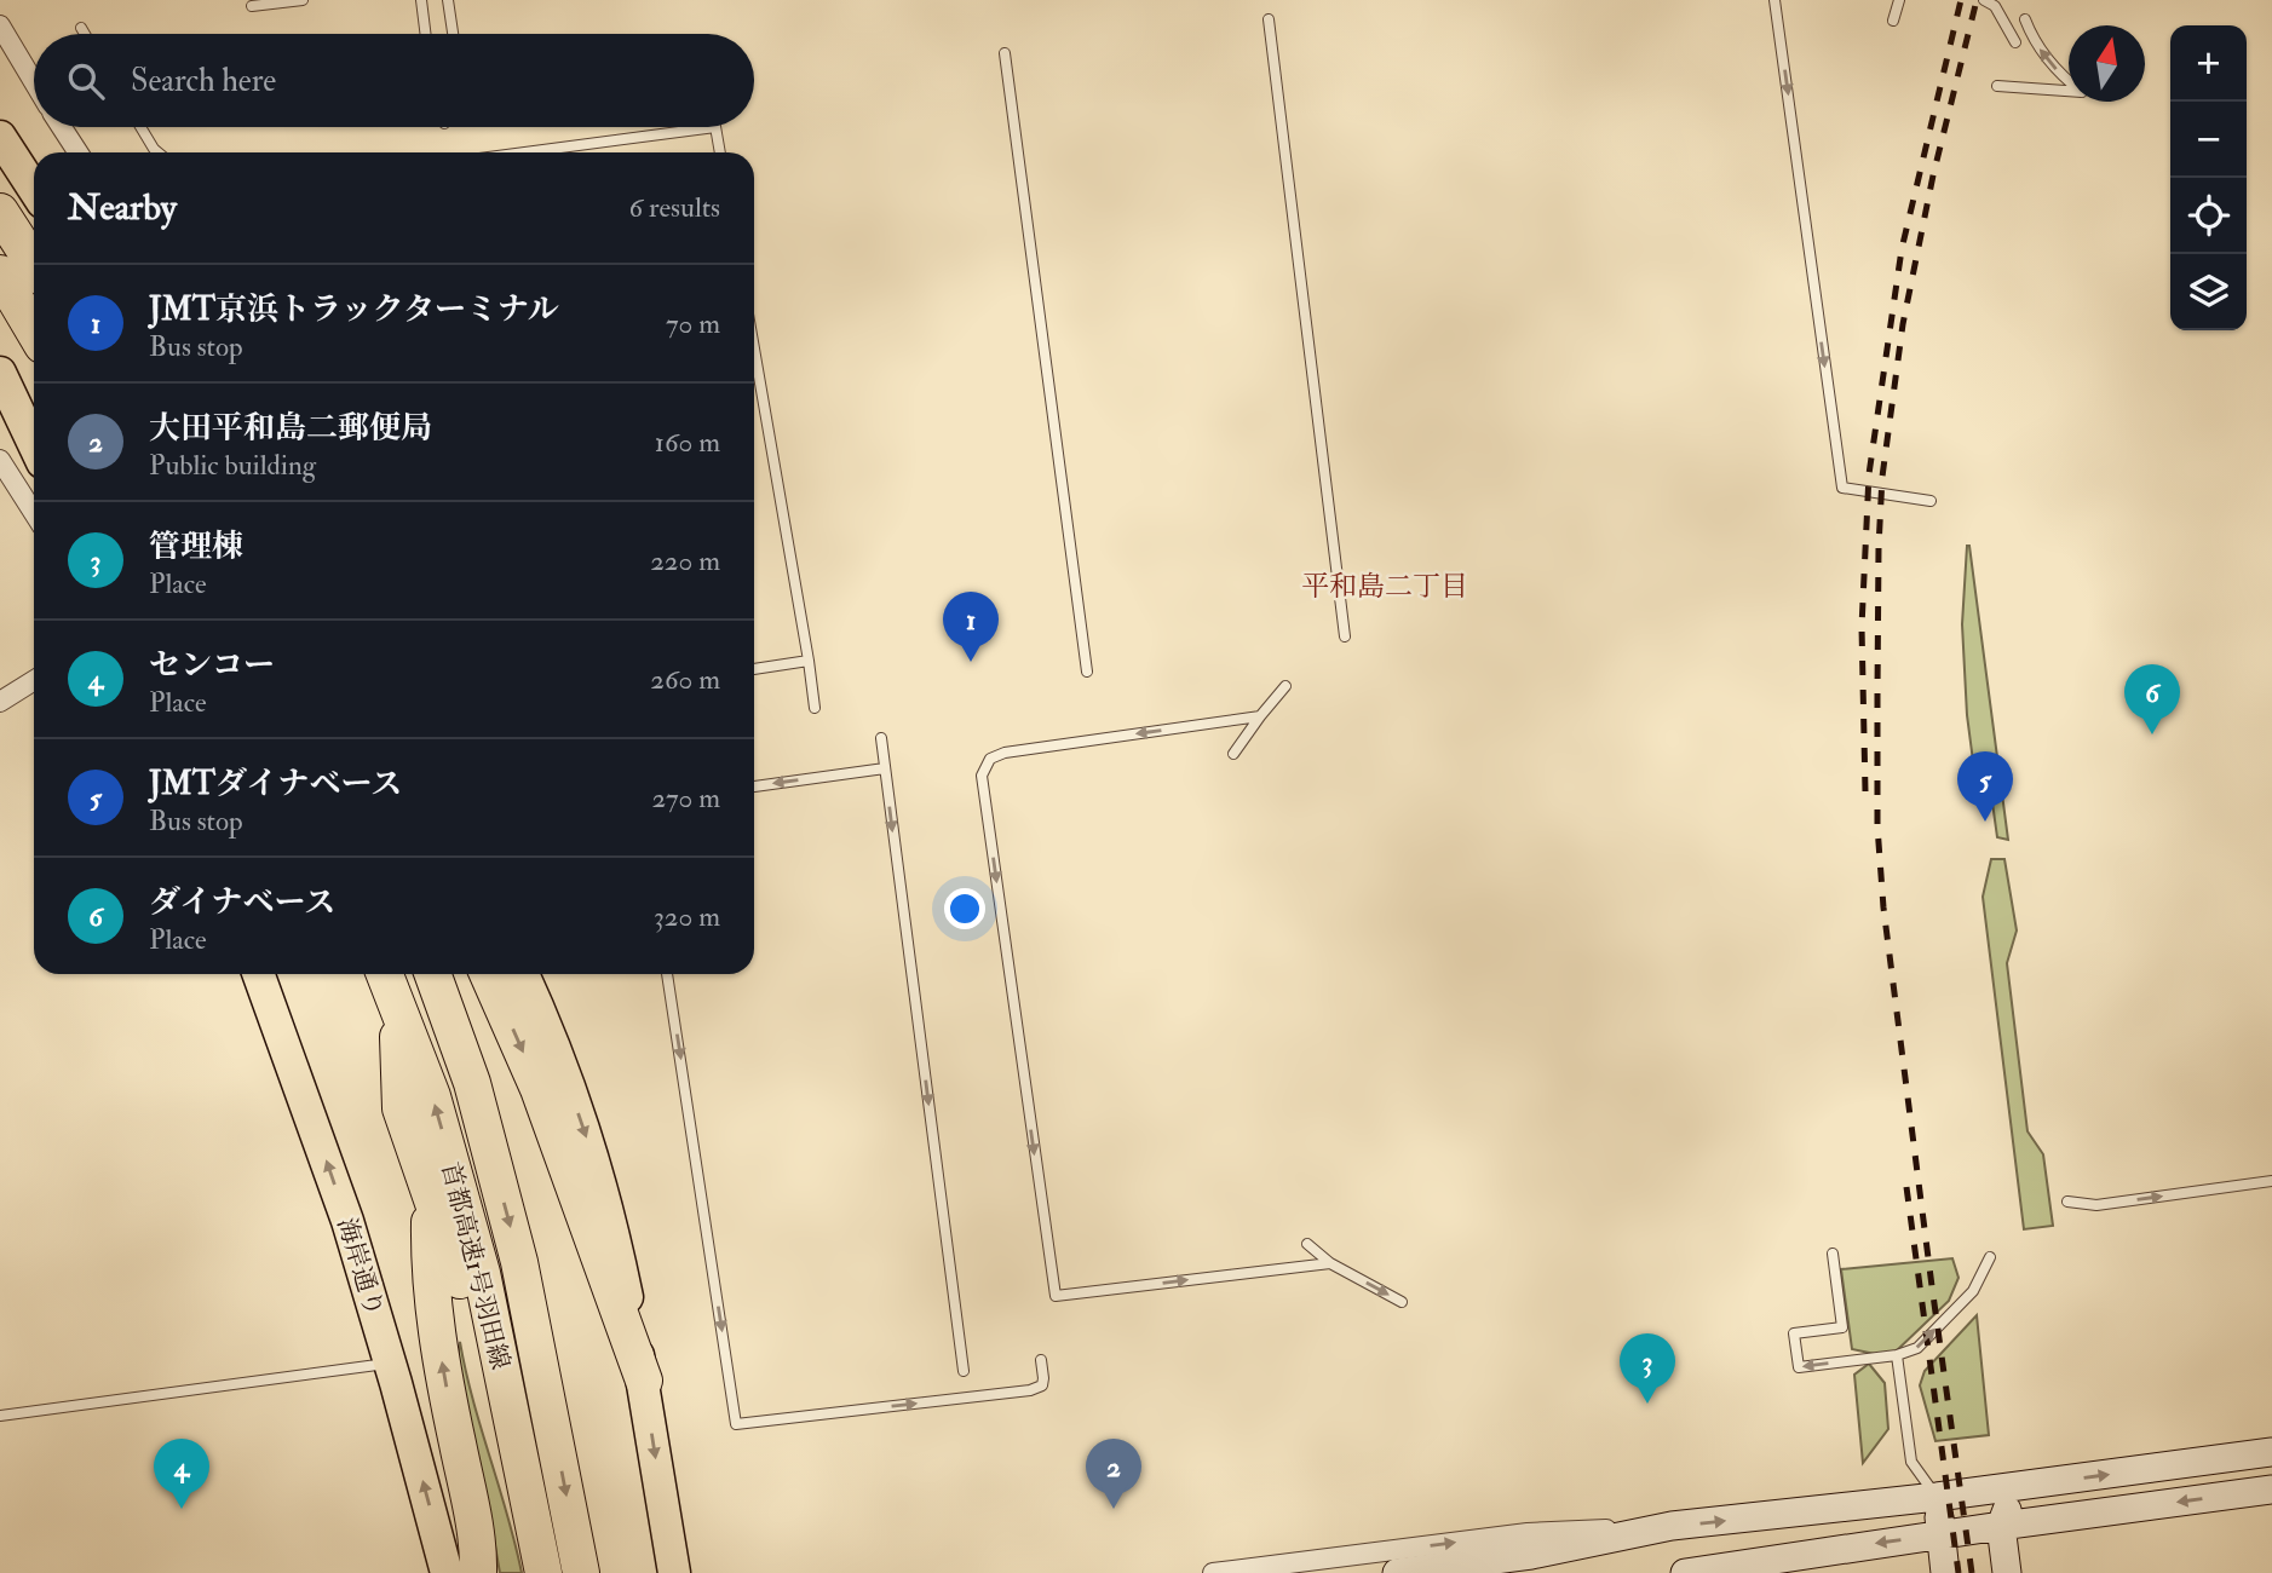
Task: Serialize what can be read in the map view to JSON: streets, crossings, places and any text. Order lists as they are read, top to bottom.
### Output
{
  "streets": {
    "highway": ["首都高速1号羽田線"],
    "main road": ["海岸通り"]
  },
  "districts": ["平和島二丁目"],
  "north": "top",
  "page": {
    "map_buttons": ["+", "−"],
    "search": "Search here",
    "heading": ["Nearby", "6 results"],
    "list": [
      {
        "mark": "1",
        "name": "JMT京浜トラックターミナル",
        "note": "Bus stop",
        "value": "70 m"
      },
      {
        "mark": "2",
        "name": "大田平和島二郵便局",
        "note": "Public building",
        "value": "160 m"
      },
      {
        "mark": "3",
        "name": "管理棟",
        "note": "Place",
        "value": "220 m"
      },
      {
        "mark": "4",
        "name": "センコー",
        "note": "Place",
        "value": "260 m"
      },
      {
        "mark": "5",
        "name": "JMTダイナベース",
        "note": "Bus stop",
        "value": "270 m"
      },
      {
        "mark": "6",
        "name": "ダイナベース",
        "note": "Place",
        "value": "320 m"
      }
    ],
    "pins": [
      "1",
      "6",
      "5",
      "3",
      "2",
      "4"
    ]
  }
}
